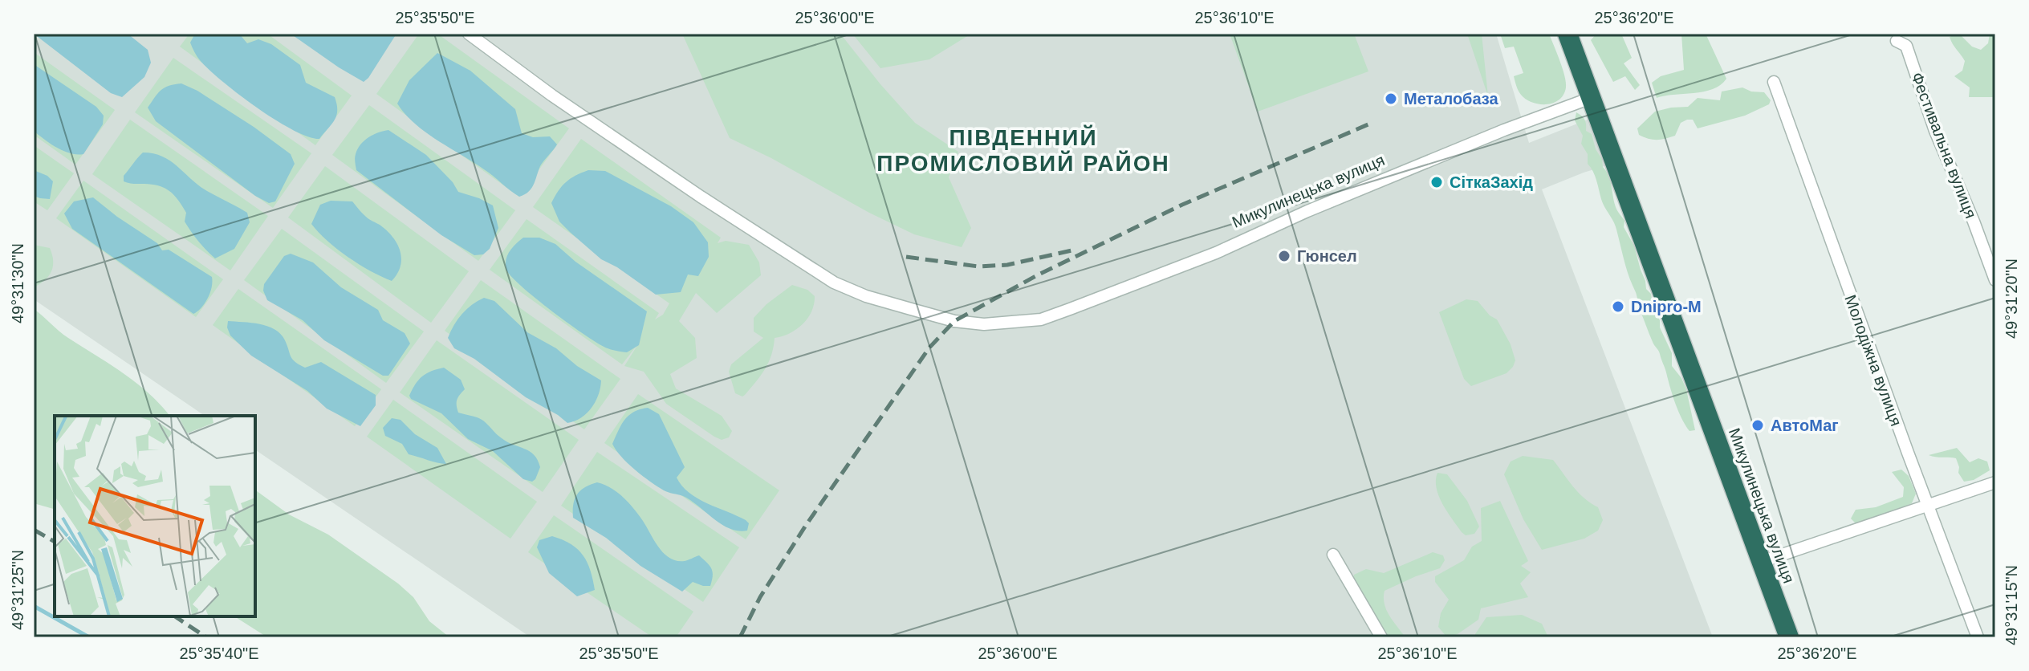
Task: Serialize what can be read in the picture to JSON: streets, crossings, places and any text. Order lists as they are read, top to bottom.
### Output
{
  "streets": {
    "highway": ["Микулинецька вулиця"],
    "street": ["Фестивальна вулиця", "Молодіжна вулиця"]
  },
  "districts": ["ПІВДЕННИЙ ПРОМИСЛОВИЙ РАЙОН"],
  "places": [
    "Металобаза",
    "СіткаЗахід",
    "Гюнсел",
    "Dnipro-M",
    "АвтоМаг"
  ],
  "coordinates": [
    "25°35'50\"E",
    "25°36'00\"E",
    "25°36'10\"E",
    "25°36'20\"E",
    "49°31'30\"N",
    "49°31'20\"N",
    "49°31'25\"N",
    "49°31'15\"N",
    "25°35'40\"E"
  ]
}
